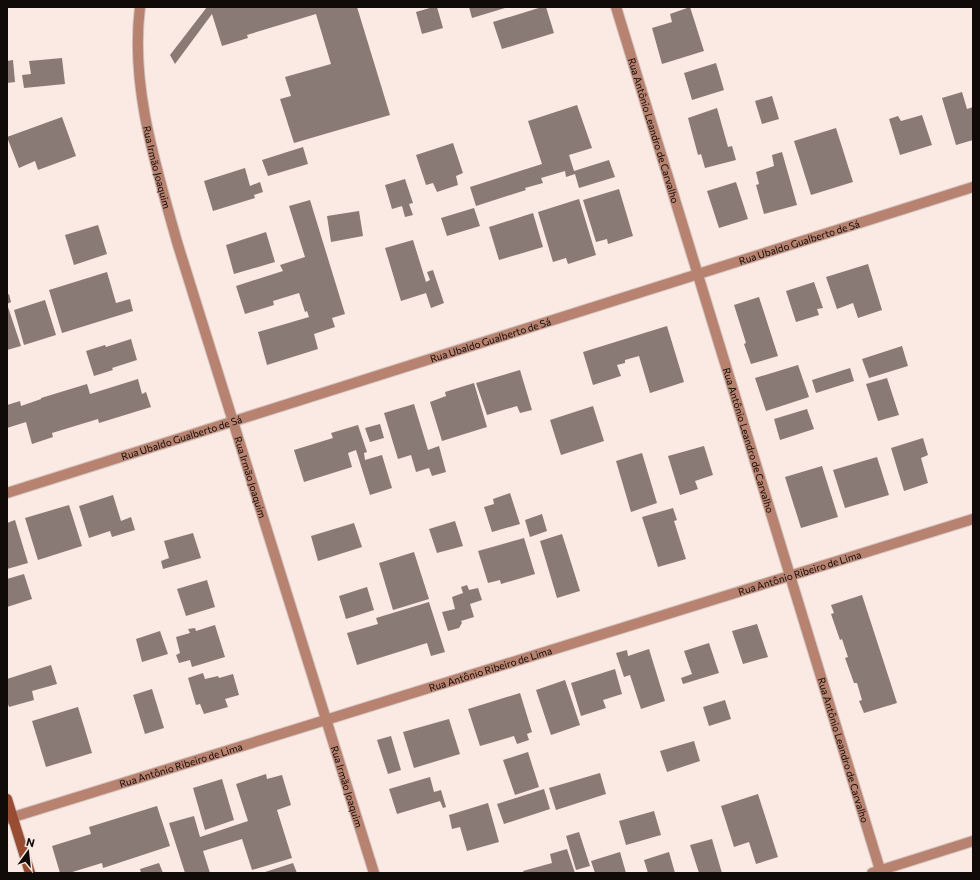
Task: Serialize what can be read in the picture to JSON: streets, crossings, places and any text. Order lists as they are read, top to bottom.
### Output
{
  "streets": {
    "street": [
      "Rua Antônio Leandro de Carvalho",
      "Rua Irmão Joaquim",
      "Rua Ubaldo Gualberto de Sá",
      "Rua Antônio Ribeiro de Lima"
    ]
  },
  "crossings": [
    ["Rua Antônio Leandro de Carvalho", "Rua Ubaldo Gualberto de Sá"],
    ["Rua Antônio Leandro de Carvalho", "Rua Antônio Ribeiro de Lima"],
    ["Rua Irmão Joaquim", "Rua Ubaldo Gualberto de Sá"],
    ["Rua Irmão Joaquim", "Rua Antônio Ribeiro de Lima"]
  ],
  "north": "top"
}
